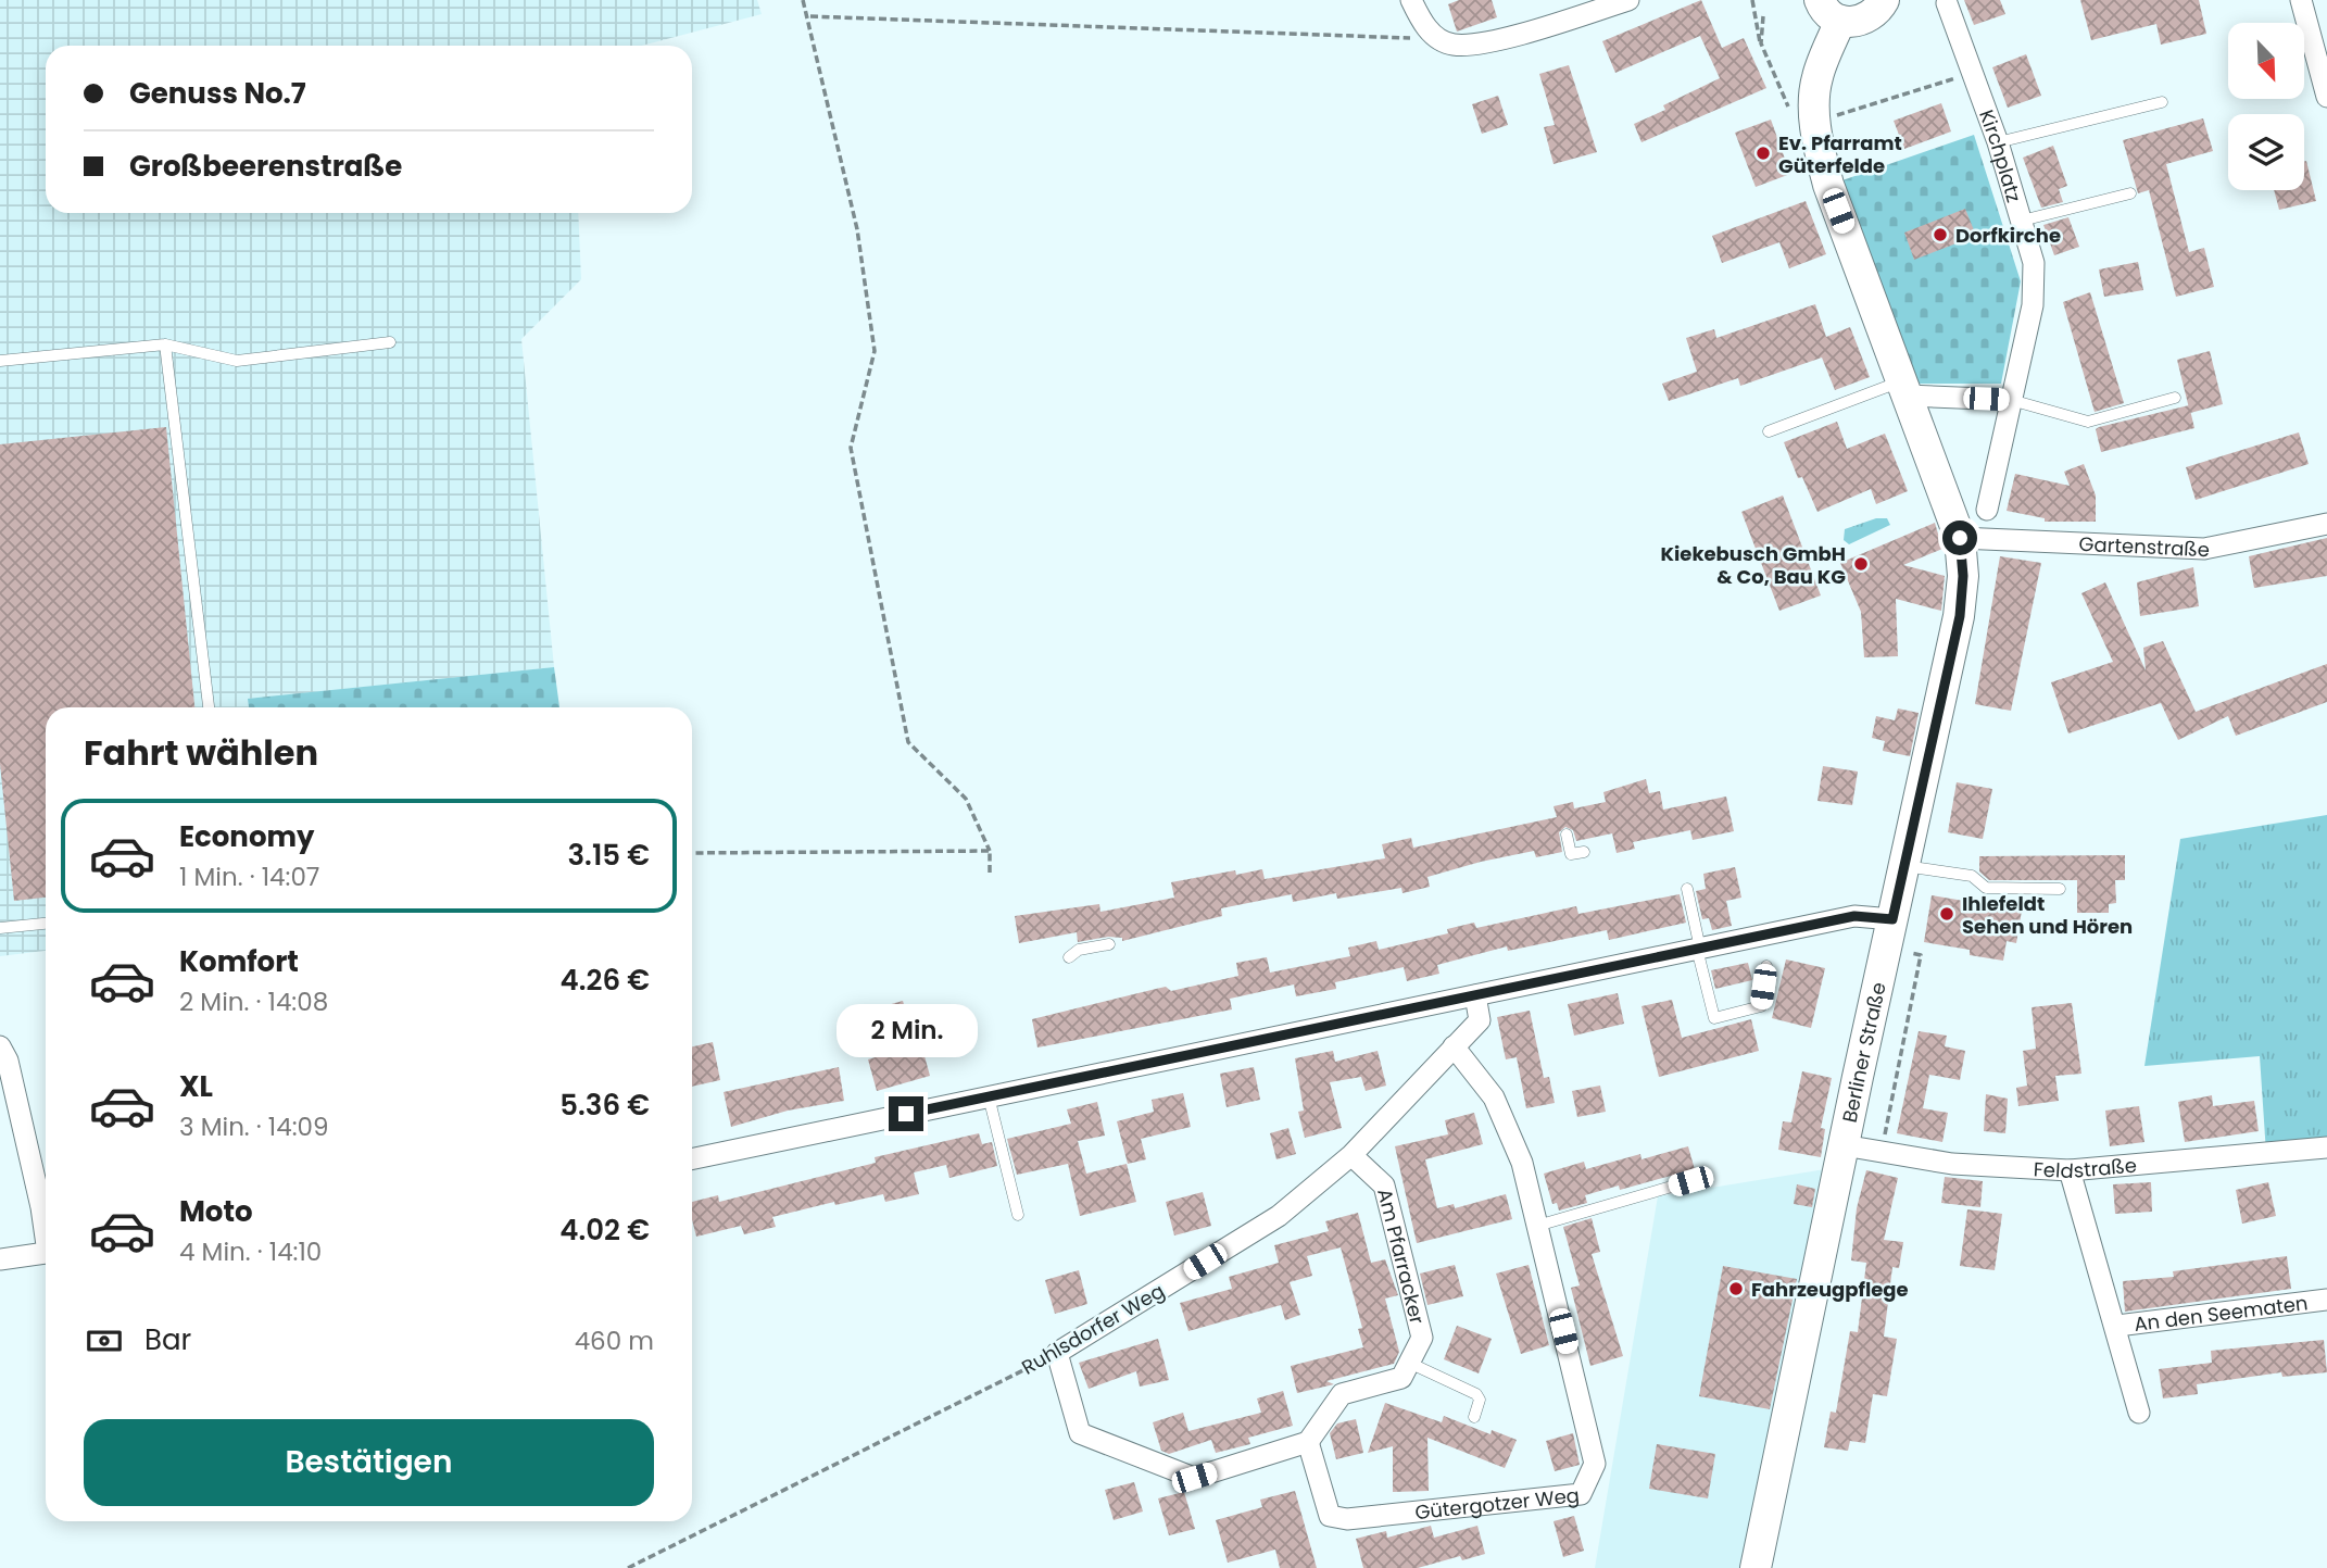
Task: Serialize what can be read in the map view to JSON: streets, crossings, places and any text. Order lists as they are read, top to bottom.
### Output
{
  "streets": {
    "main road": ["Berliner Straße"],
    "street": [
      "Kirchplatz",
      "Gartenstraße",
      "Feldstraße",
      "Am Pfarracker",
      "An den Seematen",
      "Ruhlsdorfer Weg",
      "Gütergotzer Weg"
    ]
  },
  "crossings": [
    ["Gartenstraße", "Berliner Straße"],
    ["Berliner Straße", "Feldstraße"],
    ["Feldstraße", "An den Seematen"],
    ["Am Pfarracker", "Ruhlsdorfer Weg"],
    ["Ruhlsdorfer Weg", "Gütergotzer Weg"]
  ],
  "places": [
    "Ev. Pfarramt Güterfelde",
    "Dorfkirche",
    "Kiekebusch GmbH & Co, Bau KG",
    "Ihlefeldt Sehen und Hören",
    "Fahrzeugpflege"
  ],
  "north": "bottom right",
  "page": {
    "banner": ["Genuss No.7", "Großbeerenstraße"],
    "heading": "Fahrt wählen",
    "list": [
      {
        "name": "Economy",
        "note": "1 Min. · 14:07",
        "value": "3.15 €"
      },
      {
        "name": "Komfort",
        "note": "2 Min. · 14:08",
        "value": "4.26 €"
      },
      {
        "name": "XL",
        "note": "3 Min. · 14:09",
        "value": "5.36 €"
      },
      {
        "name": "Moto",
        "note": "4 Min. · 14:10",
        "value": "4.02 €"
      }
    ],
    "bubble": "2 Min.",
    "pay": ["Bar", "460 m"],
    "buttons": "Bestätigen"
  }
}
